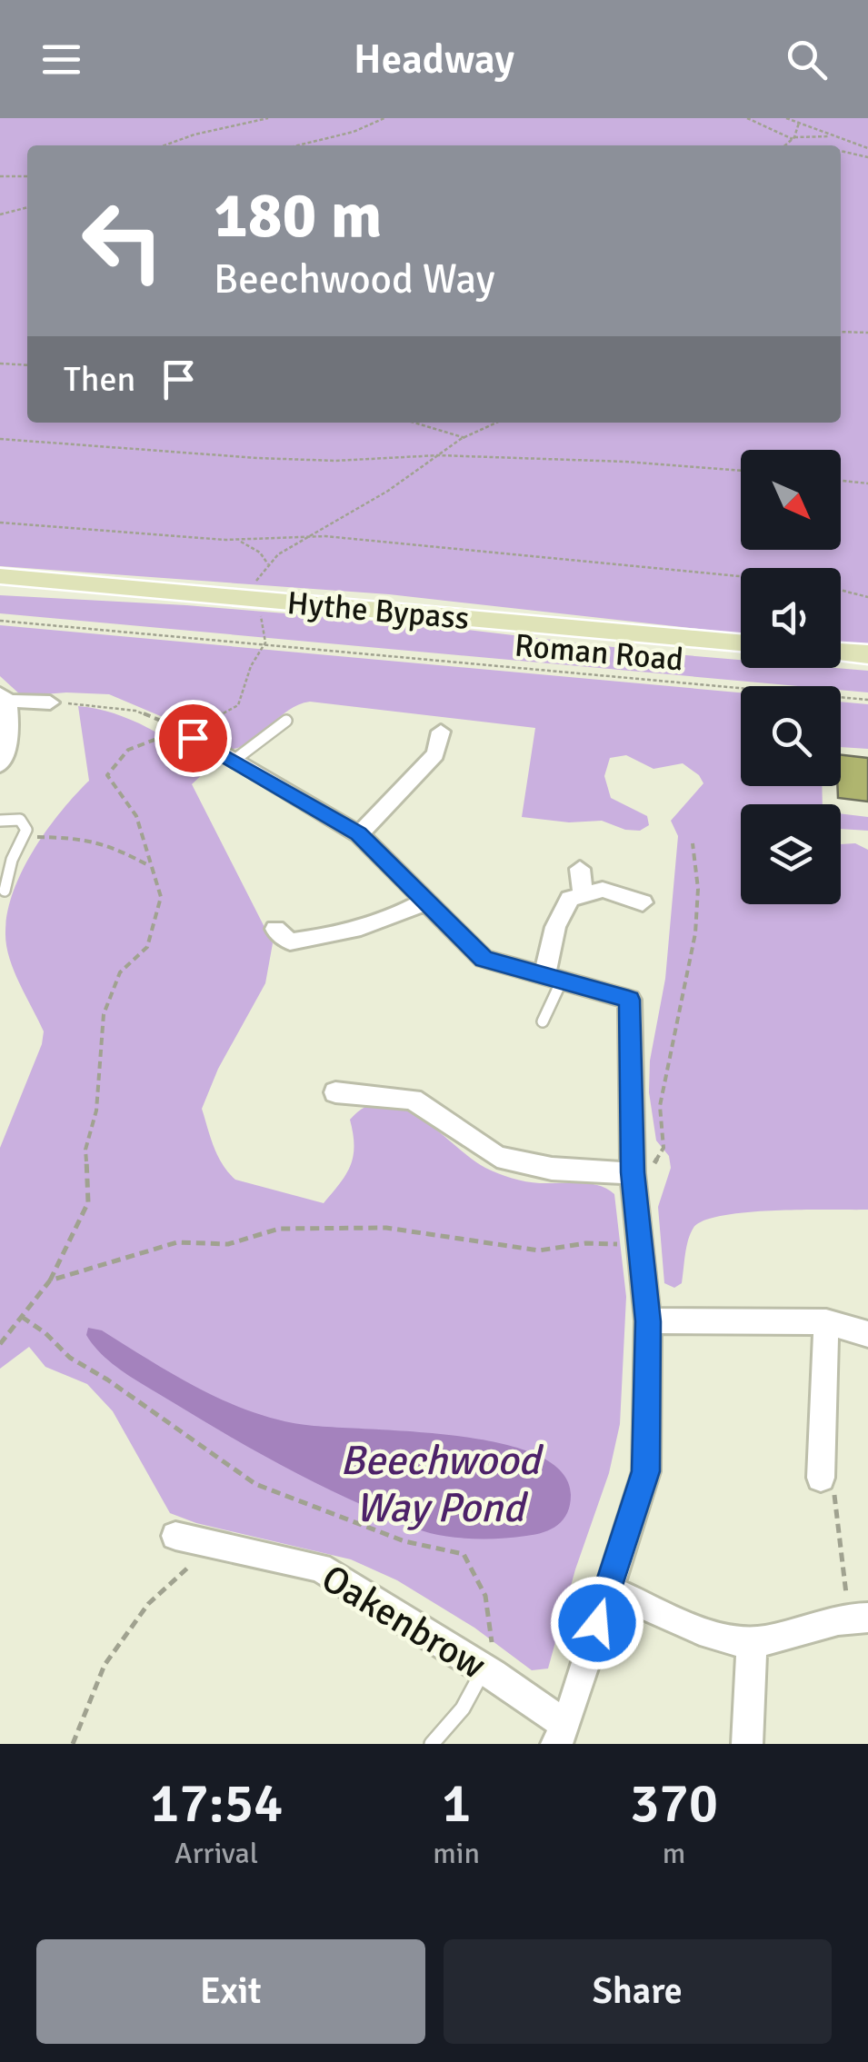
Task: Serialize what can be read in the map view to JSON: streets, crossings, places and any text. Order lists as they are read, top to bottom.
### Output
{
  "streets": {
    "main road": ["Hythe Bypass"],
    "street": ["Oakenbrow"],
    "path": ["Roman Road"]
  },
  "water": ["Beechwood Way Pond"],
  "north": "bottom right",
  "page": {
    "header": "Headway",
    "turn": ["180 m", "Beechwood Way"],
    "then": "Then",
    "eta": [
      "17:54",
      "Arrival",
      "1",
      "min",
      "370",
      "m"
    ],
    "buttons": ["Exit", "Share"]
  }
}
